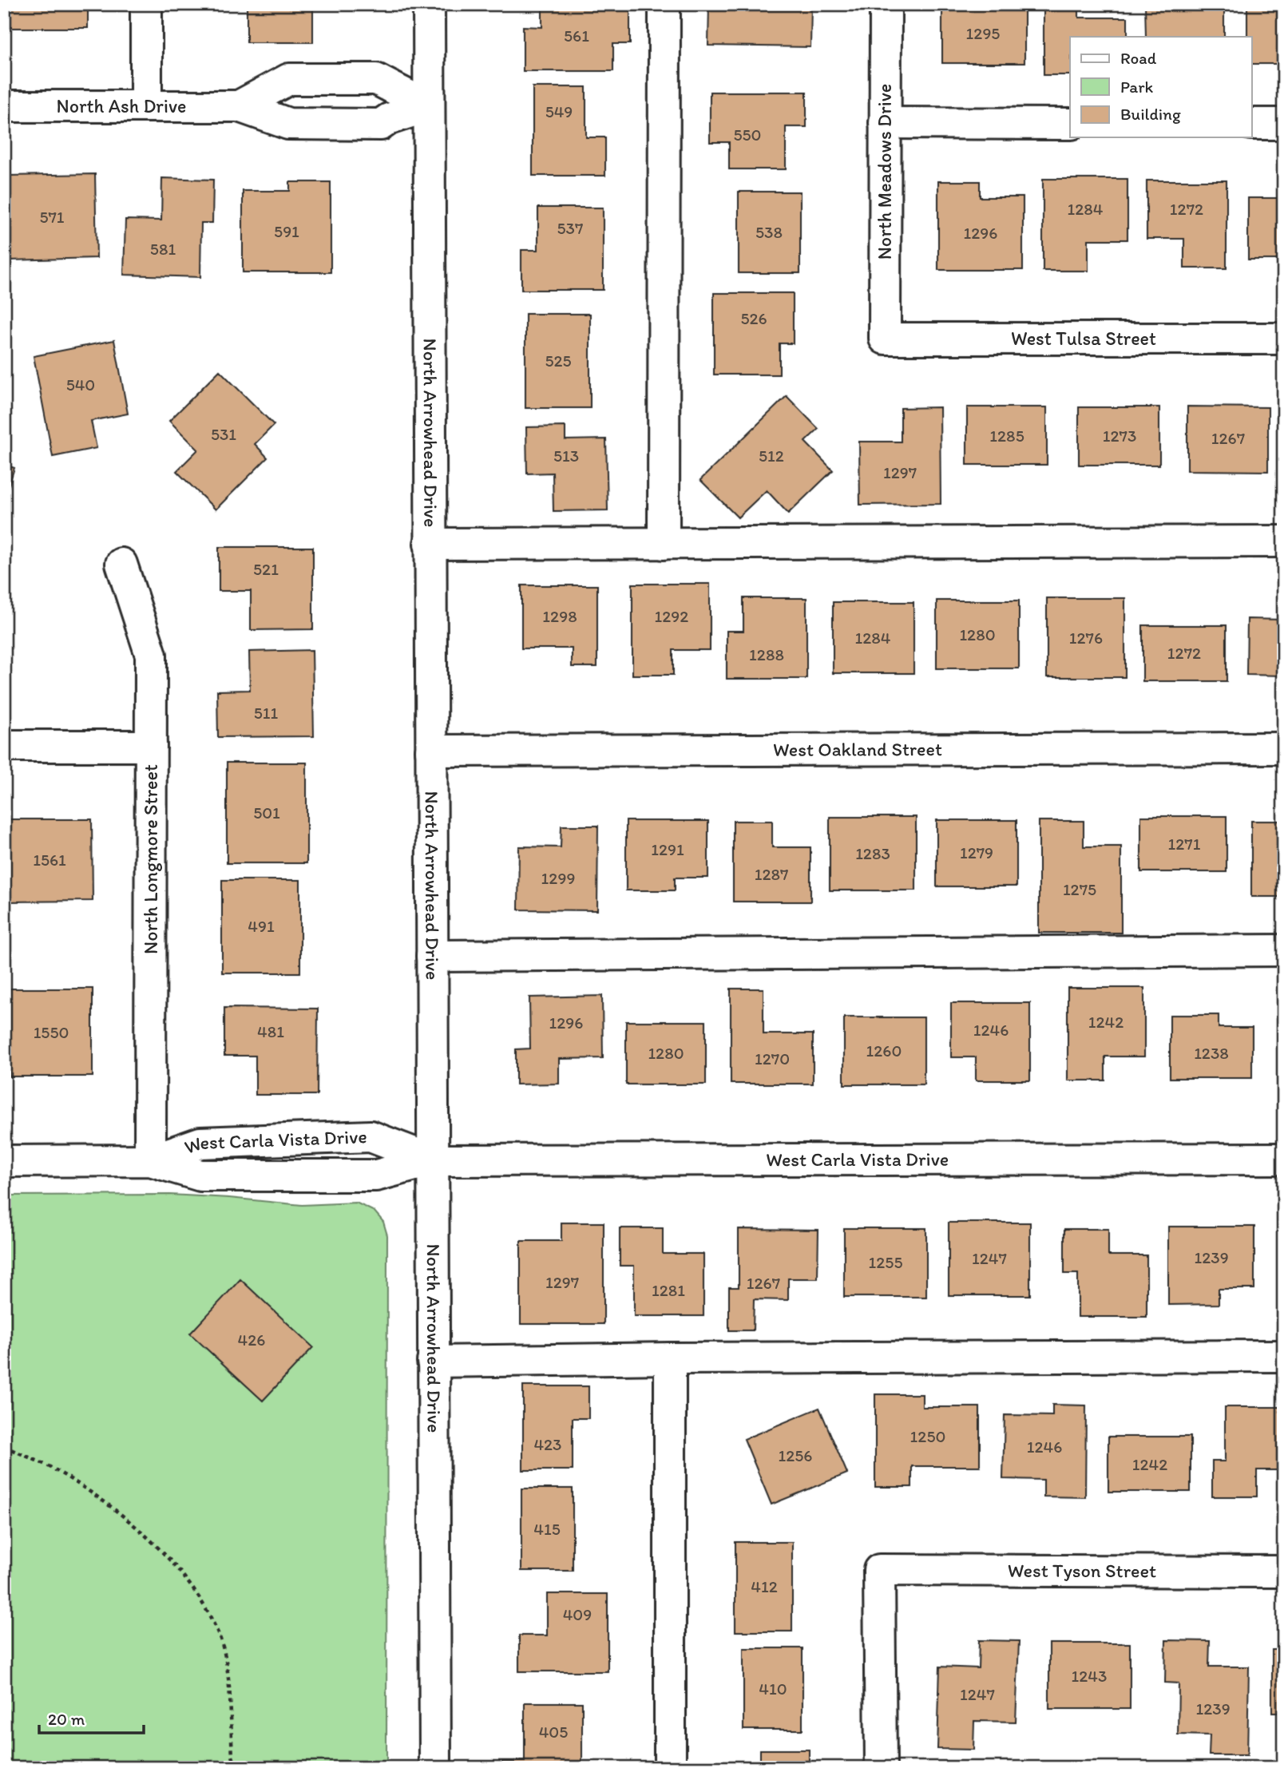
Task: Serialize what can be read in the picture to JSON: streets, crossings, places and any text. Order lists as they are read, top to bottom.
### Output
{
  "streets": {
    "street": [
      "North Ash Drive",
      "North Meadows Drive",
      "West Tulsa Street",
      "North Arrowhead Drive",
      "West Oakland Street",
      "North Longmore Street",
      "West Carla Vista Drive",
      "West Tyson Street"
    ]
  },
  "crossings": [
    ["North Ash Drive", "North Arrowhead Drive"],
    ["North Meadows Drive", "West Tulsa Street"],
    ["North Arrowhead Drive", "West Oakland Street"],
    ["North Arrowhead Drive", "West Carla Vista Drive"],
    ["North Longmore Street", "West Carla Vista Drive"]
  ],
  "house_numbers": [
    "1295",
    "561",
    "549",
    "550",
    "1284",
    "1272",
    "571",
    "537",
    "591",
    "538",
    "1296",
    "581",
    "526",
    "525",
    "540",
    "531",
    "1285",
    "1273",
    "1267",
    "513",
    "512",
    "1297",
    "521",
    "1298",
    "1292",
    "1280",
    "1284",
    "1276",
    "1272",
    "1288",
    "511",
    "501",
    "1271",
    "1291",
    "1279",
    "1283",
    "1561",
    "1287",
    "1299",
    "1275",
    "491",
    "1242",
    "1296",
    "1246",
    "481",
    "1550",
    "1260",
    "1280",
    "1238",
    "1270",
    "1239",
    "1247",
    "1255",
    "1297",
    "1267",
    "1281",
    "426",
    "1250",
    "423",
    "1246",
    "1256",
    "1242",
    "415",
    "412",
    "409",
    "1243",
    "410",
    "1247",
    "1239",
    "405"
  ],
  "legend": ["Road", "Park", "Building"],
  "scale_bar": "20 m"
}
